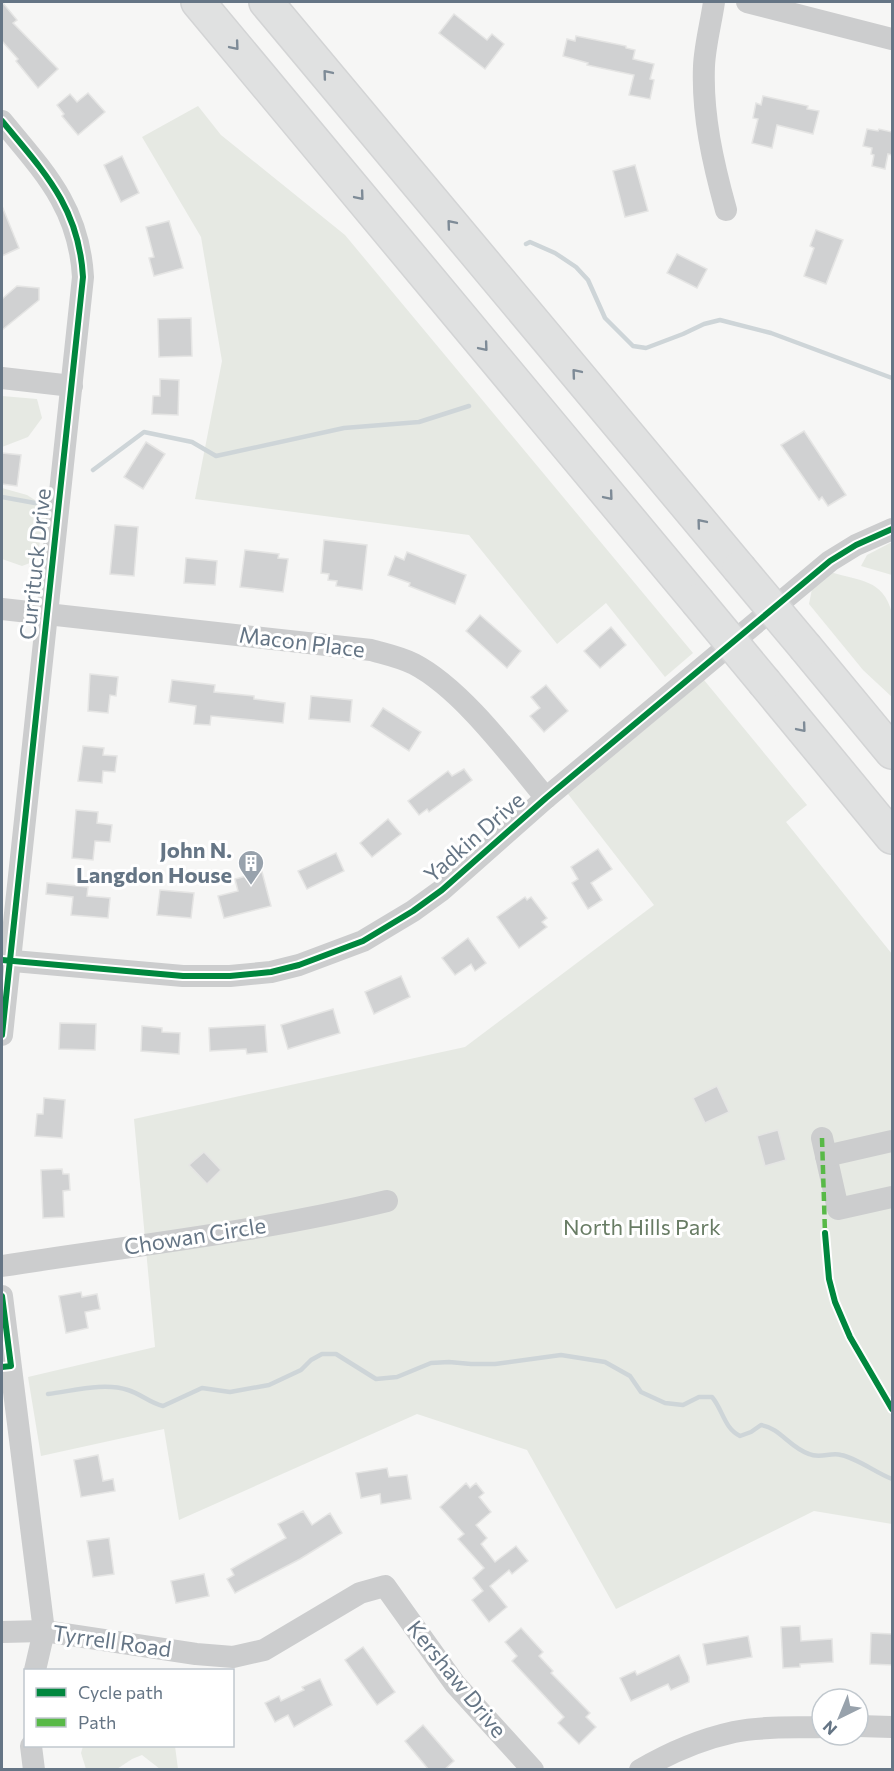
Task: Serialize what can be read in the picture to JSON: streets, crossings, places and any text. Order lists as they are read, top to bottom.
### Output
{
  "streets": {
    "street": [
      "Currituck Drive",
      "Macon Place",
      "Yadkin Drive",
      "Chowan Circle",
      "Tyrrell Road",
      "Kershaw Drive"
    ]
  },
  "crossings": [
    ["Currituck Drive", "Macon Place"],
    ["Currituck Drive", "Yadkin Drive"],
    ["Macon Place", "Yadkin Drive"],
    ["Tyrrell Road", "Kershaw Drive"]
  ],
  "parks": ["North Hills Park"],
  "places": {
    "building": ["John N. Langdon House"]
  },
  "legend": ["Cycle path", "Path"],
  "north": "bottom left"
}
